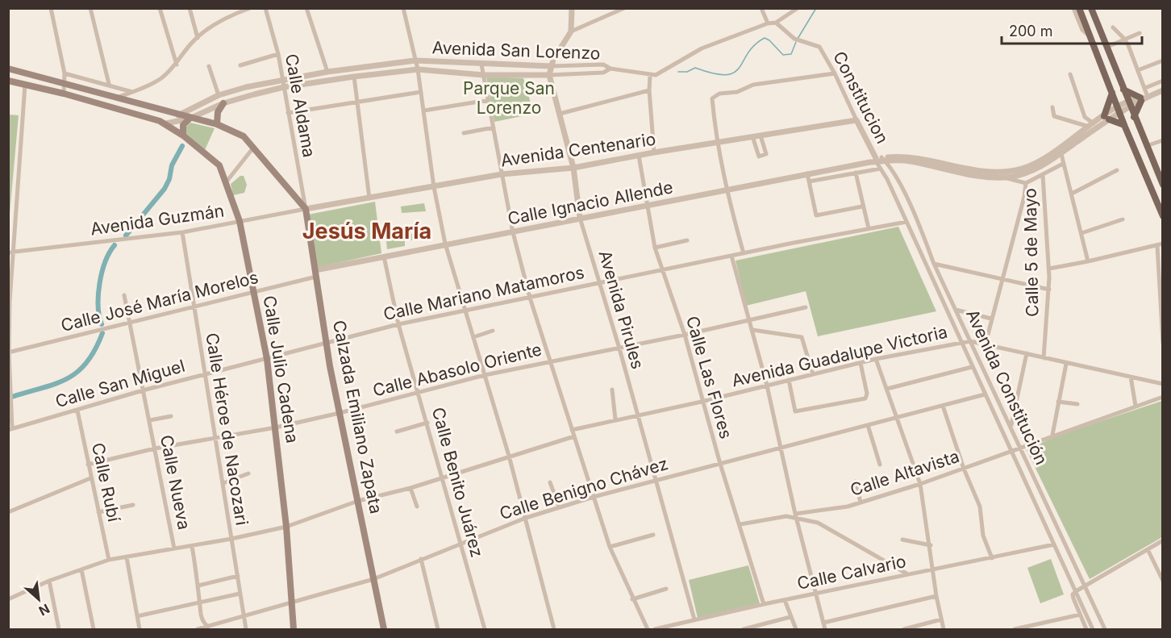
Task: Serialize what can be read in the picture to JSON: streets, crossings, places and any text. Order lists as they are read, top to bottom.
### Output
{
  "streets": {
    "main road": ["Calle Julio Cadena", "Calzada Emiliano Zapata"],
    "street": [
      "Avenida San Lorenzo",
      "Constitucion",
      "Calle Aldama",
      "Avenida Centenario",
      "Calle Ignacio Allende",
      "Avenida Guzmán",
      "Calle 5 de Mayo",
      "Calle Mariano Matamoros",
      "Calle José María Morelos",
      "Avenida Pirules",
      "Avenida Guadalupe Victoria",
      "Calle Abasolo Oriente",
      "Calle Las Flores",
      "Calle San Miguel",
      "Avenida Constitución",
      "Calle Héroe de Nacozari",
      "Calle Altavista",
      "Calle Rubí",
      "Calle Nueva",
      "Calle Benito Juárez",
      "Calle Benigno Chávez",
      "Calle Calvario"
    ]
  },
  "crossings": [
    ["Avenida San Lorenzo", "Calle Aldama"],
    ["Avenida San Lorenzo", "Avenida Pirules"],
    ["Avenida San Lorenzo", "Calle Julio Cadena"],
    ["Constitucion", "Avenida Centenario"],
    ["Constitucion", "Calle Ignacio Allende"],
    ["Constitucion", "Avenida Constitución"],
    ["Calle Aldama", "Avenida Centenario"],
    ["Calle Aldama", "Avenida Guzmán"],
    ["Calle Aldama", "Calzada Emiliano Zapata"],
    ["Avenida Centenario", "Avenida Guzmán"],
    ["Avenida Centenario", "Avenida Pirules"],
    ["Avenida Centenario", "Calle Las Flores"],
    ["Avenida Centenario", "Calzada Emiliano Zapata"],
    ["Calle Ignacio Allende", "Calle José María Morelos"],
    ["Calle Ignacio Allende", "Avenida Pirules"],
    ["Calle Ignacio Allende", "Calle Las Flores"],
    ["Calle Ignacio Allende", "Avenida Constitución"],
    ["Calle Ignacio Allende", "Calzada Emiliano Zapata"],
    ["Calle Ignacio Allende", "Calle Benito Juárez"],
    ["Avenida Guzmán", "Calle Julio Cadena"],
    ["Avenida Guzmán", "Calzada Emiliano Zapata"],
    ["Avenida Guzmán", "Calle Héroe de Nacozari"],
    ["Calle 5 de Mayo", "Avenida Guadalupe Victoria"],
    ["Calle Mariano Matamoros", "Avenida Pirules"],
    ["Calle Mariano Matamoros", "Calle Julio Cadena"],
    ["Calle Mariano Matamoros", "Calle Las Flores"],
    ["Calle Mariano Matamoros", "Calle San Miguel"],
    ["Calle Mariano Matamoros", "Avenida Constitución"],
    ["Calle Mariano Matamoros", "Calzada Emiliano Zapata"],
    ["Calle Mariano Matamoros", "Calle Benito Juárez"],
    ["Calle José María Morelos", "Calle Julio Cadena"],
    ["Calle José María Morelos", "Calzada Emiliano Zapata"],
    ["Calle José María Morelos", "Calle Héroe de Nacozari"],
    ["Calle José María Morelos", "Calle Nueva"],
    ["Avenida Pirules", "Avenida Guadalupe Victoria"],
    ["Avenida Pirules", "Calle Abasolo Oriente"],
    ["Avenida Pirules", "Calle Benigno Chávez"],
    ["Avenida Pirules", "Calle Calvario"],
    ["Avenida Guadalupe Victoria", "Calle Las Flores"],
    ["Avenida Guadalupe Victoria", "Avenida Constitución"],
    ["Calle Julio Cadena", "Calle Abasolo Oriente"],
    ["Calle Julio Cadena", "Calle San Miguel"],
    ["Calle Julio Cadena", "Calle Benigno Chávez"],
    ["Calle Abasolo Oriente", "Calle Las Flores"],
    ["Calle Abasolo Oriente", "Calzada Emiliano Zapata"],
    ["Calle Abasolo Oriente", "Calle Héroe de Nacozari"],
    ["Calle Abasolo Oriente", "Calle Rubí"],
    ["Calle Abasolo Oriente", "Calle Nueva"],
    ["Calle Abasolo Oriente", "Calle Benito Juárez"],
    ["Calle Las Flores", "Calle Benigno Chávez"],
    ["Calle Las Flores", "Calle Calvario"],
    ["Calle San Miguel", "Calle Héroe de Nacozari"],
    ["Calle San Miguel", "Calle Rubí"],
    ["Calle San Miguel", "Calle Nueva"],
    ["Avenida Constitución", "Calle Altavista"],
    ["Avenida Constitución", "Calle Benigno Chávez"],
    ["Avenida Constitución", "Calle Calvario"],
    ["Calzada Emiliano Zapata", "Calle Benigno Chávez"],
    ["Calle Héroe de Nacozari", "Calle Benigno Chávez"],
    ["Calle Nueva", "Calle Benigno Chávez"],
    ["Calle Benito Juárez", "Calle Benigno Chávez"]
  ],
  "districts": ["Jesús María"],
  "parks": ["Parque San Lorenzo"],
  "scale_bar": "200 m",
  "north": "bottom right"
}
